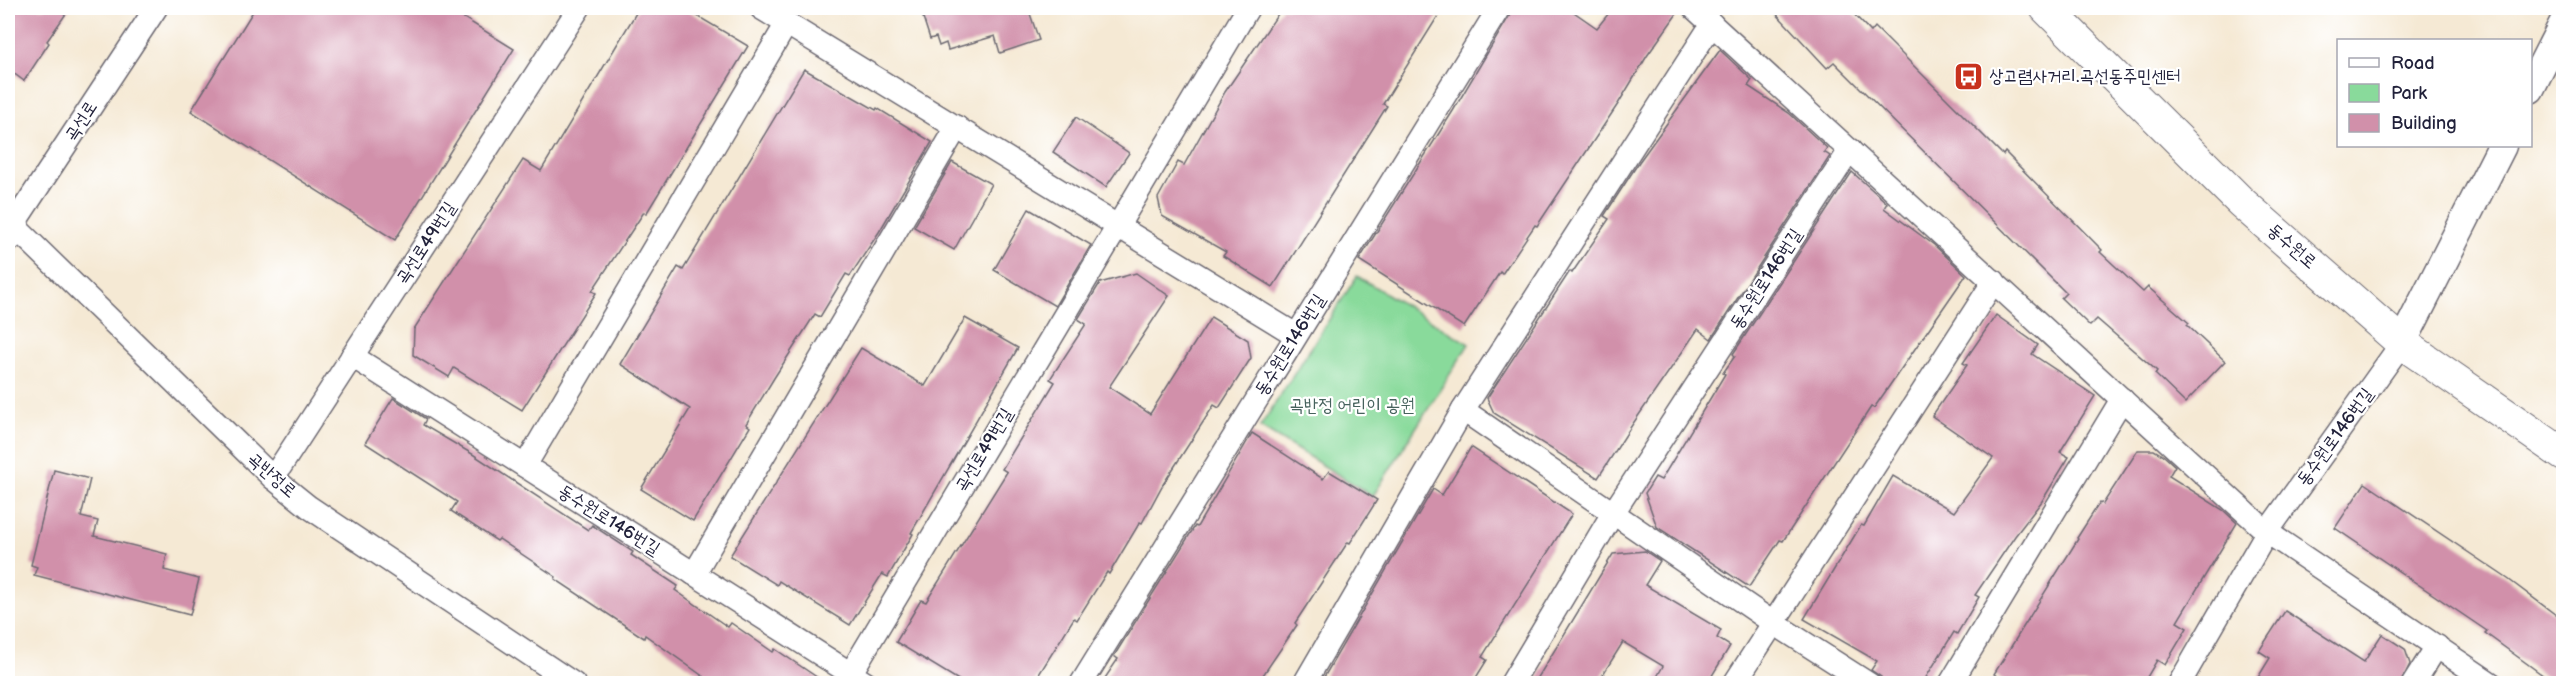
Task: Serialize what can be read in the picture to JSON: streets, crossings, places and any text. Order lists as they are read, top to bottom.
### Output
{
  "streets": {
    "main road": ["동수원로"],
    "street": [
      "곡선로",
      "곡선로49번길",
      "동수원로146번길",
      "곡반정로"
    ]
  },
  "crossings": [
    ["곡선로", "곡반정로"],
    ["곡선로49번길", "동수원로146번길"],
    ["곡선로49번길", "곡반정로"],
    ["동수원로", "동수원로146번길"]
  ],
  "parks": ["곡반정 어린이 공원"],
  "places": {
    "bus stop": ["상고렴사거리.곡선동주민센터"]
  },
  "legend": ["Road", "Park", "Building"]
}
